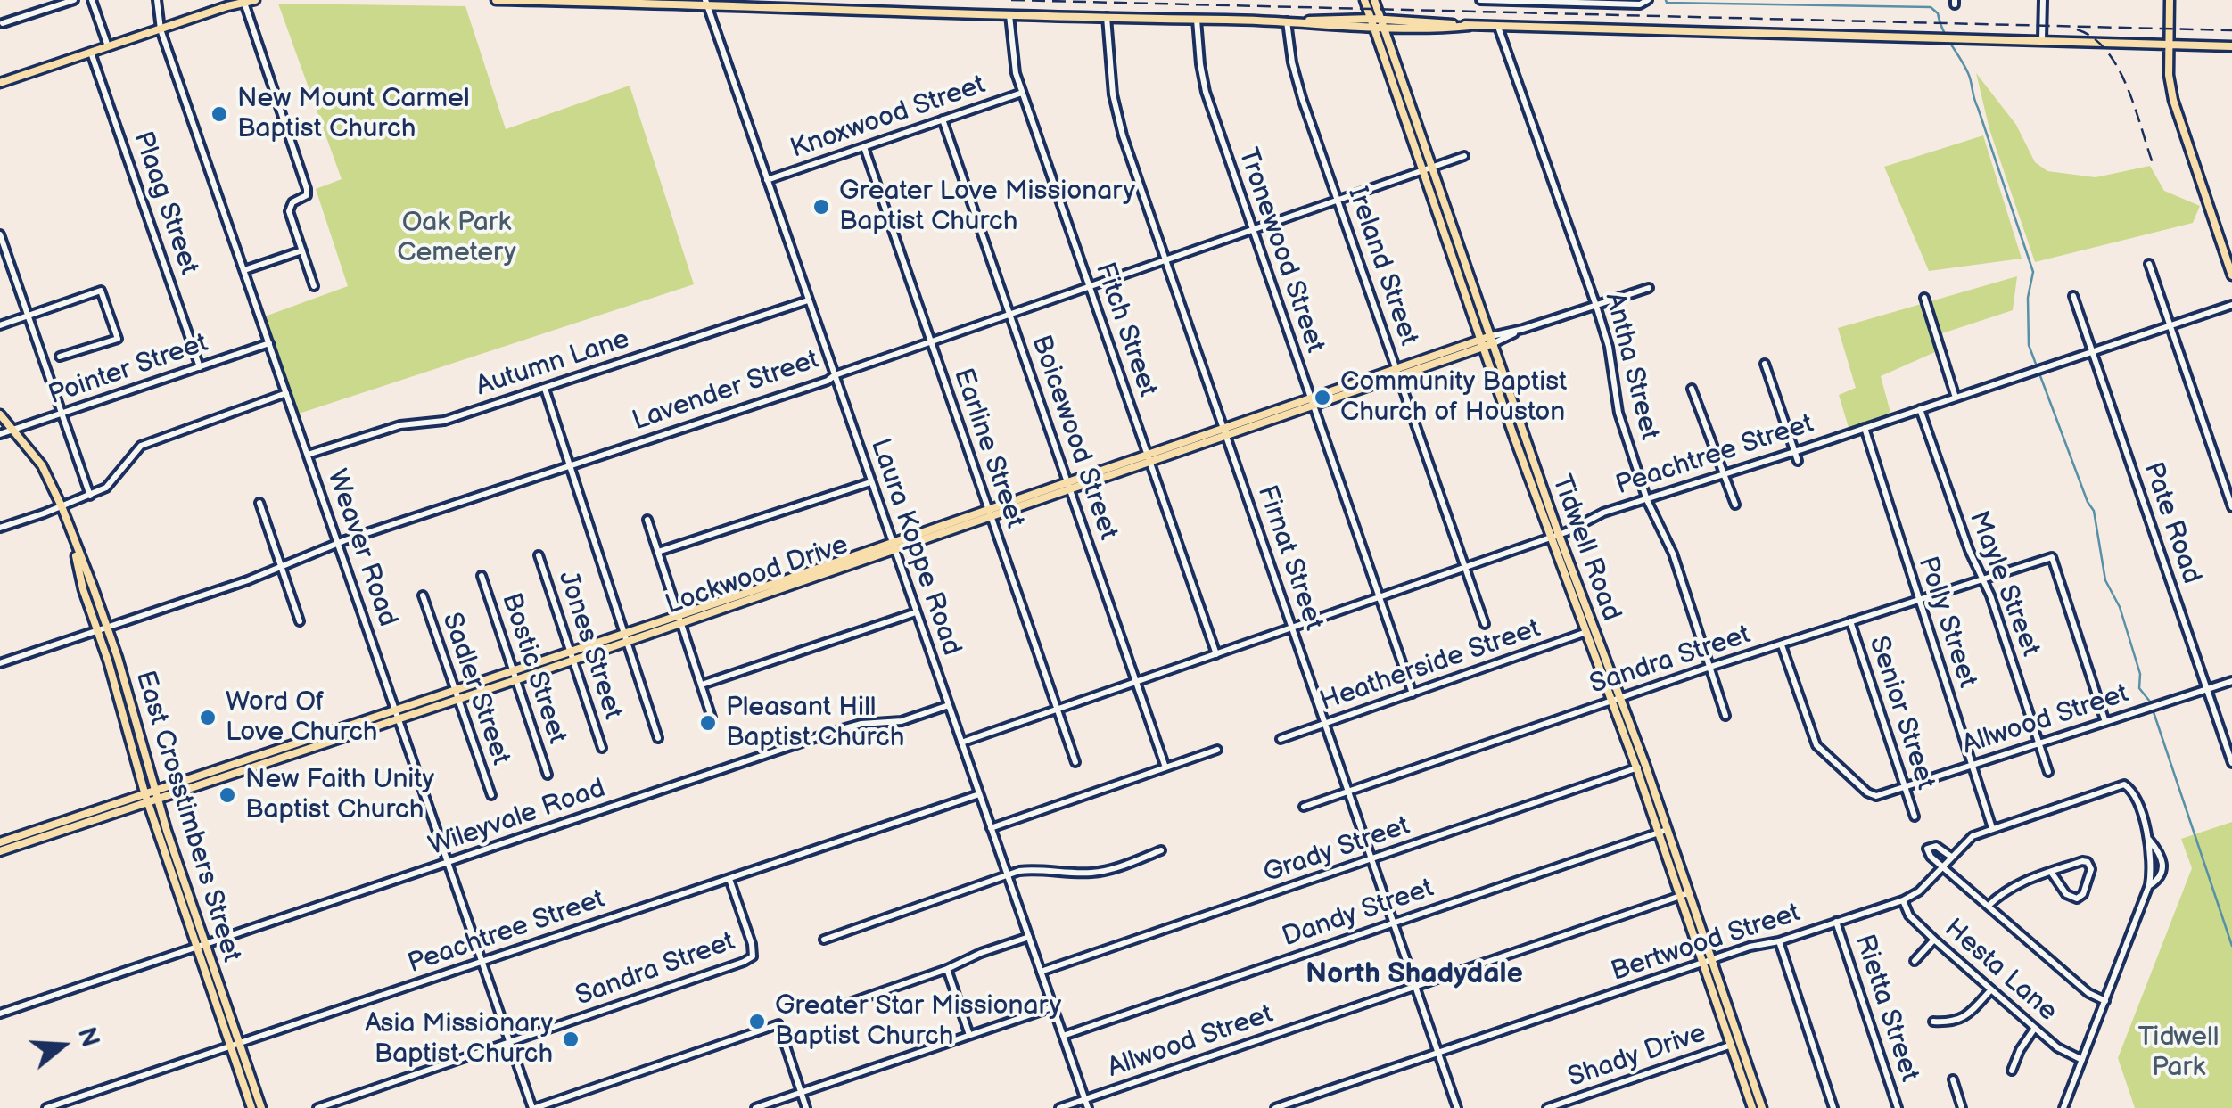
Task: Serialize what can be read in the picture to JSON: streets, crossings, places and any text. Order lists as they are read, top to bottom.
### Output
{
  "streets": {
    "main road": ["Tidwell Road", "Lockwood Drive", "East Crosstimbers Street"],
    "street": [
      "Knoxwood Street",
      "Plaag Street",
      "Tronewood Street",
      "Ireland Street",
      "Fitch Street",
      "Autumn Lane",
      "Antha Street",
      "Pointer Street",
      "Lavender Street",
      "Boicewood Street",
      "Earline Street",
      "Peachtree Street",
      "Pate Road",
      "Laura Koppe Road",
      "Weaver Road",
      "Firnat Street",
      "Mayle Street",
      "Polly Street",
      "Jones Street",
      "Sandra Street",
      "Heatherside Street",
      "Bostic Street",
      "Sadler Street",
      "Senior Street",
      "Allwood Street",
      "Wileyvale Road",
      "Grady Street",
      "Dandy Street",
      "Bertwood Street",
      "Hesta Lane",
      "Rietta Street",
      "Shady Drive"
    ]
  },
  "crossings": [
    ["Knoxwood Street", "Fitch Street"],
    ["Knoxwood Street", "Boicewood Street"],
    ["Knoxwood Street", "Earline Street"],
    ["Knoxwood Street", "Laura Koppe Road"],
    ["Plaag Street", "Pointer Street"],
    ["Tronewood Street", "Lavender Street"],
    ["Tronewood Street", "Peachtree Street"],
    ["Tronewood Street", "Lockwood Drive"],
    ["Tronewood Street", "Heatherside Street"],
    ["Ireland Street", "Lavender Street"],
    ["Ireland Street", "Peachtree Street"],
    ["Ireland Street", "Lockwood Drive"],
    ["Fitch Street", "Lavender Street"],
    ["Fitch Street", "Peachtree Street"],
    ["Fitch Street", "Lockwood Drive"],
    ["Autumn Lane", "Laura Koppe Road"],
    ["Autumn Lane", "Weaver Road"],
    ["Antha Street", "Peachtree Street"],
    ["Antha Street", "Lockwood Drive"],
    ["Antha Street", "Sandra Street"],
    ["Pointer Street", "Weaver Road"],
    ["Pointer Street", "East Crosstimbers Street"],
    ["Lavender Street", "Boicewood Street"],
    ["Lavender Street", "Earline Street"],
    ["Lavender Street", "Laura Koppe Road"],
    ["Lavender Street", "Weaver Road"],
    ["Lavender Street", "Tidwell Road"],
    ["Lavender Street", "Firnat Street"],
    ["Lavender Street", "East Crosstimbers Street"],
    ["Boicewood Street", "Peachtree Street"],
    ["Boicewood Street", "Lockwood Drive"],
    ["Earline Street", "Peachtree Street"],
    ["Earline Street", "Lockwood Drive"],
    ["Peachtree Street", "Pate Road"],
    ["Peachtree Street", "Laura Koppe Road"],
    ["Peachtree Street", "Weaver Road"],
    ["Peachtree Street", "Tidwell Road"],
    ["Peachtree Street", "Firnat Street"],
    ["Peachtree Street", "Mayle Street"],
    ["Peachtree Street", "Polly Street"],
    ["Peachtree Street", "Sandra Street"],
    ["Peachtree Street", "East Crosstimbers Street"],
    ["Pate Road", "Allwood Street"],
    ["Laura Koppe Road", "Lockwood Drive"],
    ["Laura Koppe Road", "Allwood Street"],
    ["Laura Koppe Road", "Wileyvale Road"],
    ["Laura Koppe Road", "Grady Street"],
    ["Laura Koppe Road", "Dandy Street"],
    ["Weaver Road", "Lockwood Drive"],
    ["Weaver Road", "Sandra Street"],
    ["Weaver Road", "Wileyvale Road"],
    ["Tidwell Road", "Lockwood Drive"],
    ["Tidwell Road", "Sandra Street"],
    ["Tidwell Road", "Heatherside Street"],
    ["Tidwell Road", "Allwood Street"],
    ["Tidwell Road", "Grady Street"],
    ["Tidwell Road", "Dandy Street"],
    ["Tidwell Road", "Bertwood Street"],
    ["Tidwell Road", "Shady Drive"],
    ["Firnat Street", "Lockwood Drive"],
    ["Firnat Street", "Sandra Street"],
    ["Firnat Street", "Heatherside Street"],
    ["Firnat Street", "Allwood Street"],
    ["Firnat Street", "Grady Street"],
    ["Firnat Street", "Dandy Street"],
    ["Firnat Street", "Bertwood Street"],
    ["Lockwood Drive", "Jones Street"],
    ["Lockwood Drive", "Bostic Street"],
    ["Lockwood Drive", "Sadler Street"],
    ["Lockwood Drive", "East Crosstimbers Street"],
    ["Mayle Street", "Sandra Street"],
    ["Mayle Street", "Allwood Street"],
    ["Polly Street", "Sandra Street"],
    ["Polly Street", "Allwood Street"],
    ["Polly Street", "Bertwood Street"],
    ["Sandra Street", "Senior Street"],
    ["Sandra Street", "Allwood Street"],
    ["Senior Street", "Allwood Street"],
    ["East Crosstimbers Street", "Wileyvale Road"],
    ["Bertwood Street", "Hesta Lane"],
    ["Bertwood Street", "Rietta Street"]
  ],
  "districts": ["North Shadydale"],
  "parks": ["Oak Park Cemetery", "Tidwell Park"],
  "places": [
    "New Mount Carmel Baptist Church",
    "Greater Love Missionary Baptist Church",
    "Community Baptist Church of Houston",
    "Word Of Love Church",
    "Pleasant Hill Baptist Church",
    "New Faith Unity Baptist Church",
    "Greater Star Missionary Baptist Church",
    "Asia Missionary Baptist Church"
  ],
  "north": "right"
}
